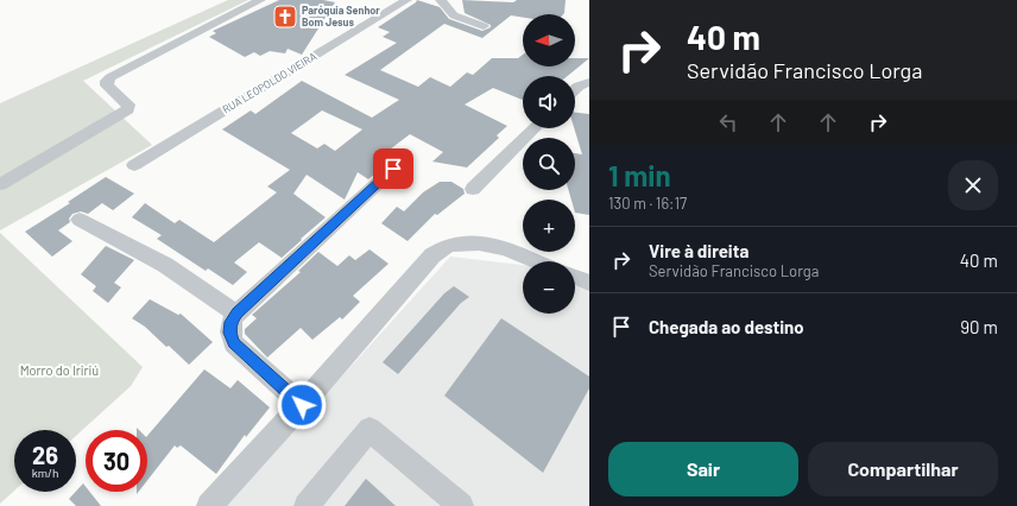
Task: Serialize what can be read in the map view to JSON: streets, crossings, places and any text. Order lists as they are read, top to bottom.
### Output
{
  "streets": {
    "street": ["RUA LEOPOLDO VIEIRA"]
  },
  "parks": ["Morro do Iririú"],
  "places": {
    "church": ["Paróquia Senhor Bom Jesus"]
  },
  "north": "left",
  "page": {
    "turn": ["40 m", "Servidão Francisco Lorga"],
    "map_buttons": ["+", "−"],
    "heading": ["1 min", "130 m · 16:17"],
    "list": [
      {
        "name": "Vire à direita",
        "note": "Servidão Francisco Lorga",
        "value": "40 m"
      },
      {
        "name": "Chegada ao destino",
        "value": "90 m"
      }
    ],
    "speed": "26 km/h",
    "limit": "30",
    "buttons": ["Sair", "Compartilhar"]
  }
}
